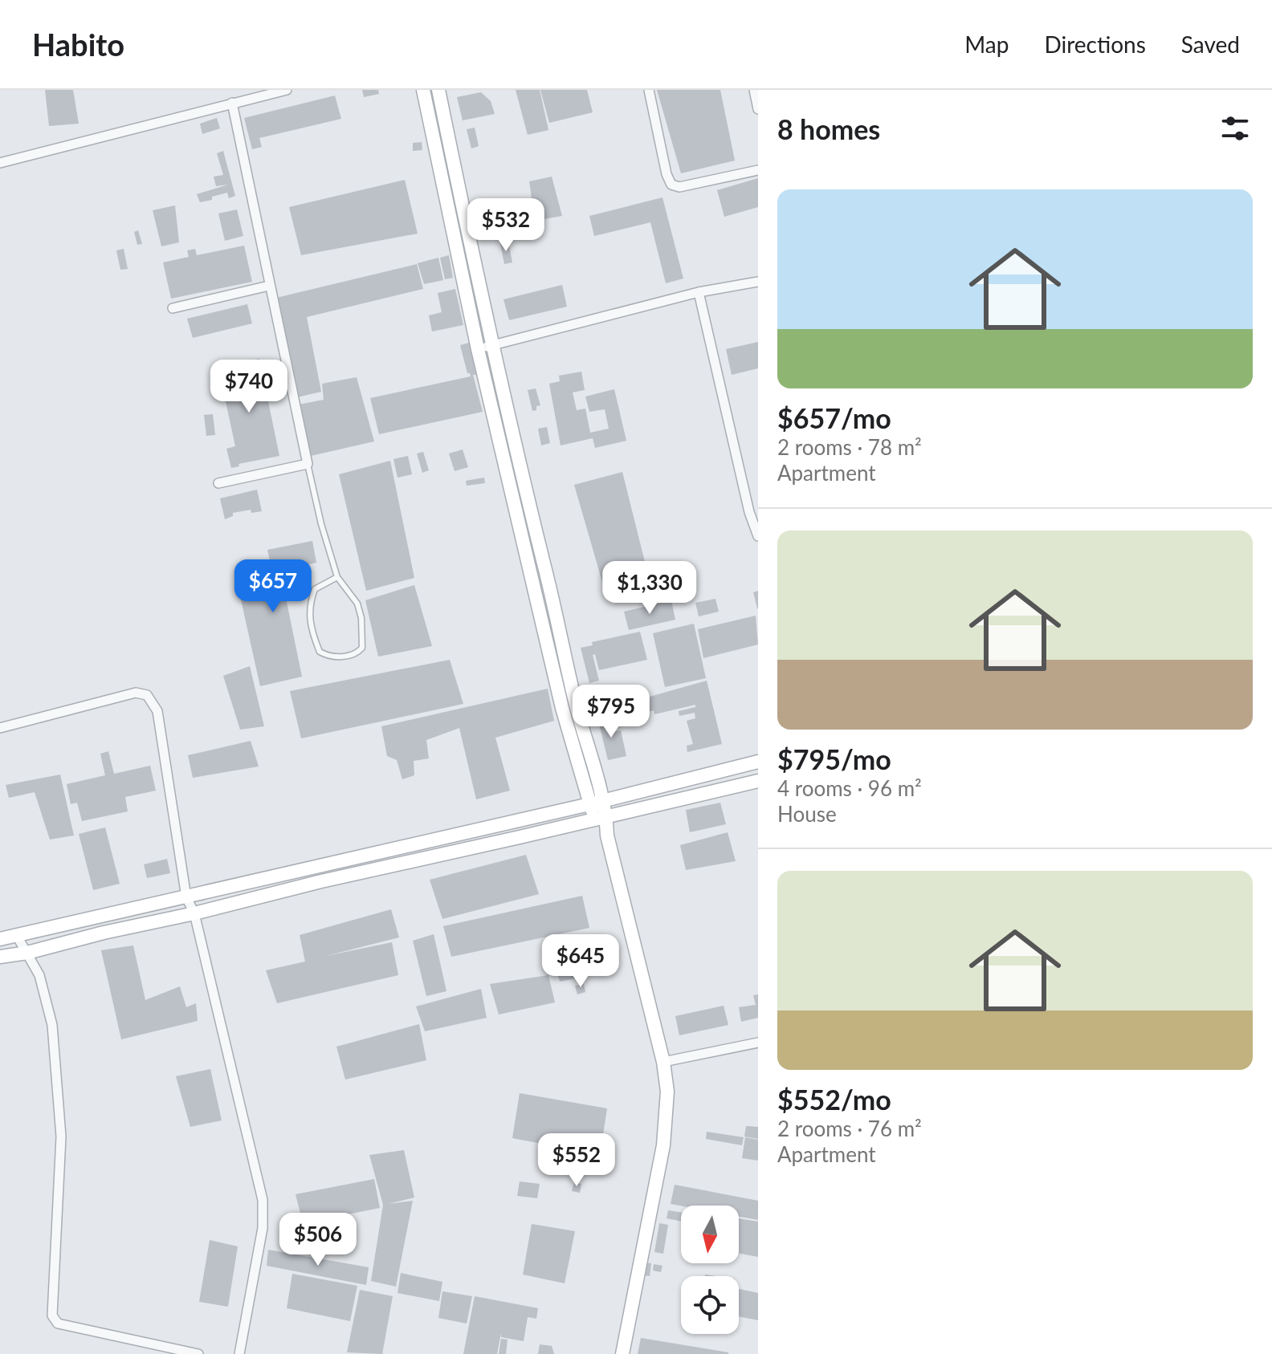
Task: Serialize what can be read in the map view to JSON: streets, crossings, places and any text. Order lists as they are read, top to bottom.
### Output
{
  "north": "bottom",
  "page": {
    "header": "Habito",
    "nav": ["Map", "Directions", "Saved"],
    "heading": "8 homes",
    "list": [
      {
        "name": "$657/mo",
        "note": "2 rooms · 78 m² · Apartment"
      },
      {
        "name": "$795/mo",
        "note": "4 rooms · 96 m² · House"
      },
      {
        "name": "$552/mo",
        "note": "2 rooms · 76 m² · Apartment"
      }
    ],
    "price": [
      "$532",
      "$740",
      "$657",
      "$1,330",
      "$795",
      "$645",
      "$552",
      "$506"
    ]
  }
}
